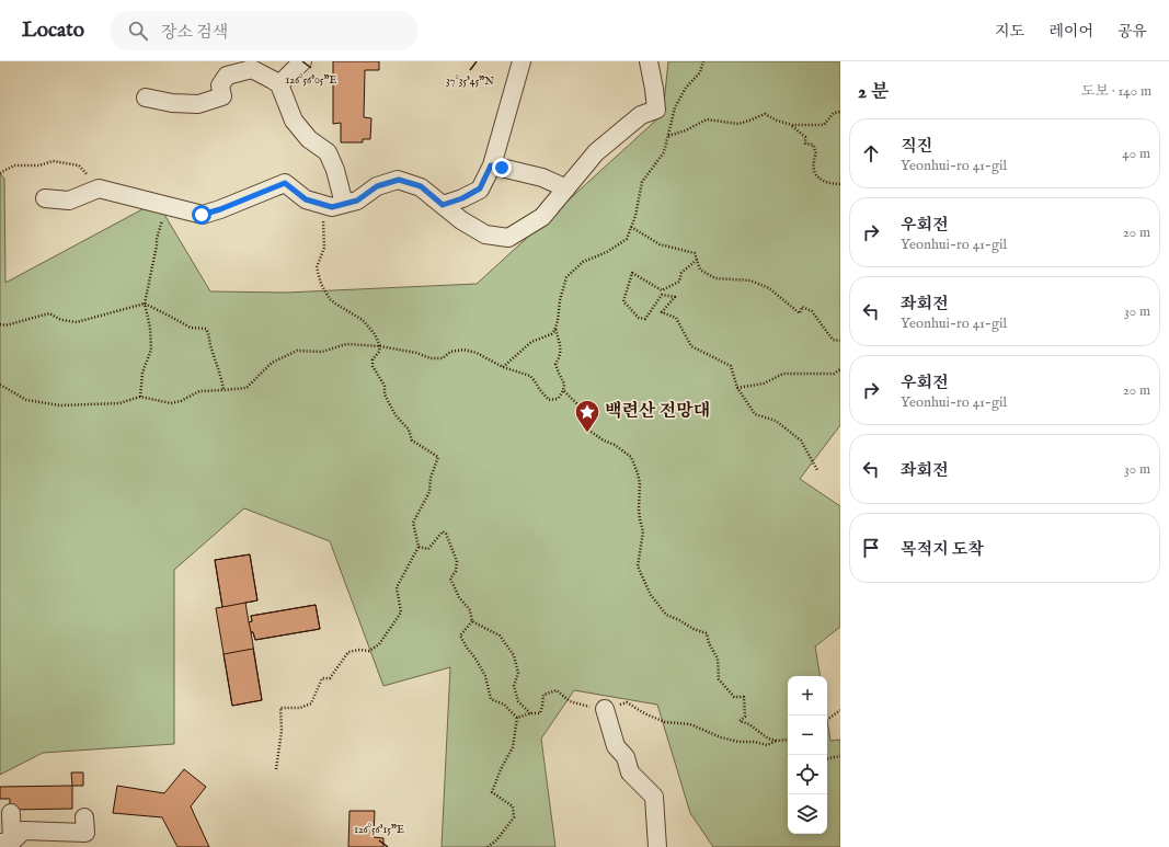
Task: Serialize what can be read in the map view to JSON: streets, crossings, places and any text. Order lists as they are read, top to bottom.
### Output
{
  "places": {
    "place": ["백련산 전망대"]
  },
  "page": {
    "header": "Locato",
    "search": "장소 검색",
    "nav": ["지도", "레이어", "공유"],
    "heading": ["2 분", "도보 · 140 m"],
    "list": [
      ["직진", "Yeonhui-ro 41-gil", "40 m"],
      ["우회전", "Yeonhui-ro 41-gil", "20 m"],
      ["좌회전", "Yeonhui-ro 41-gil", "30 m"],
      ["우회전", "Yeonhui-ro 41-gil", "20 m"],
      ["좌회전", "30 m"],
      "목적지 도착"
    ],
    "map_buttons": ["+", "−"]
  },
  "coordinates": ["126°56'05\"E", "37°35'45\"N", "126°56'15\"E"]
}
